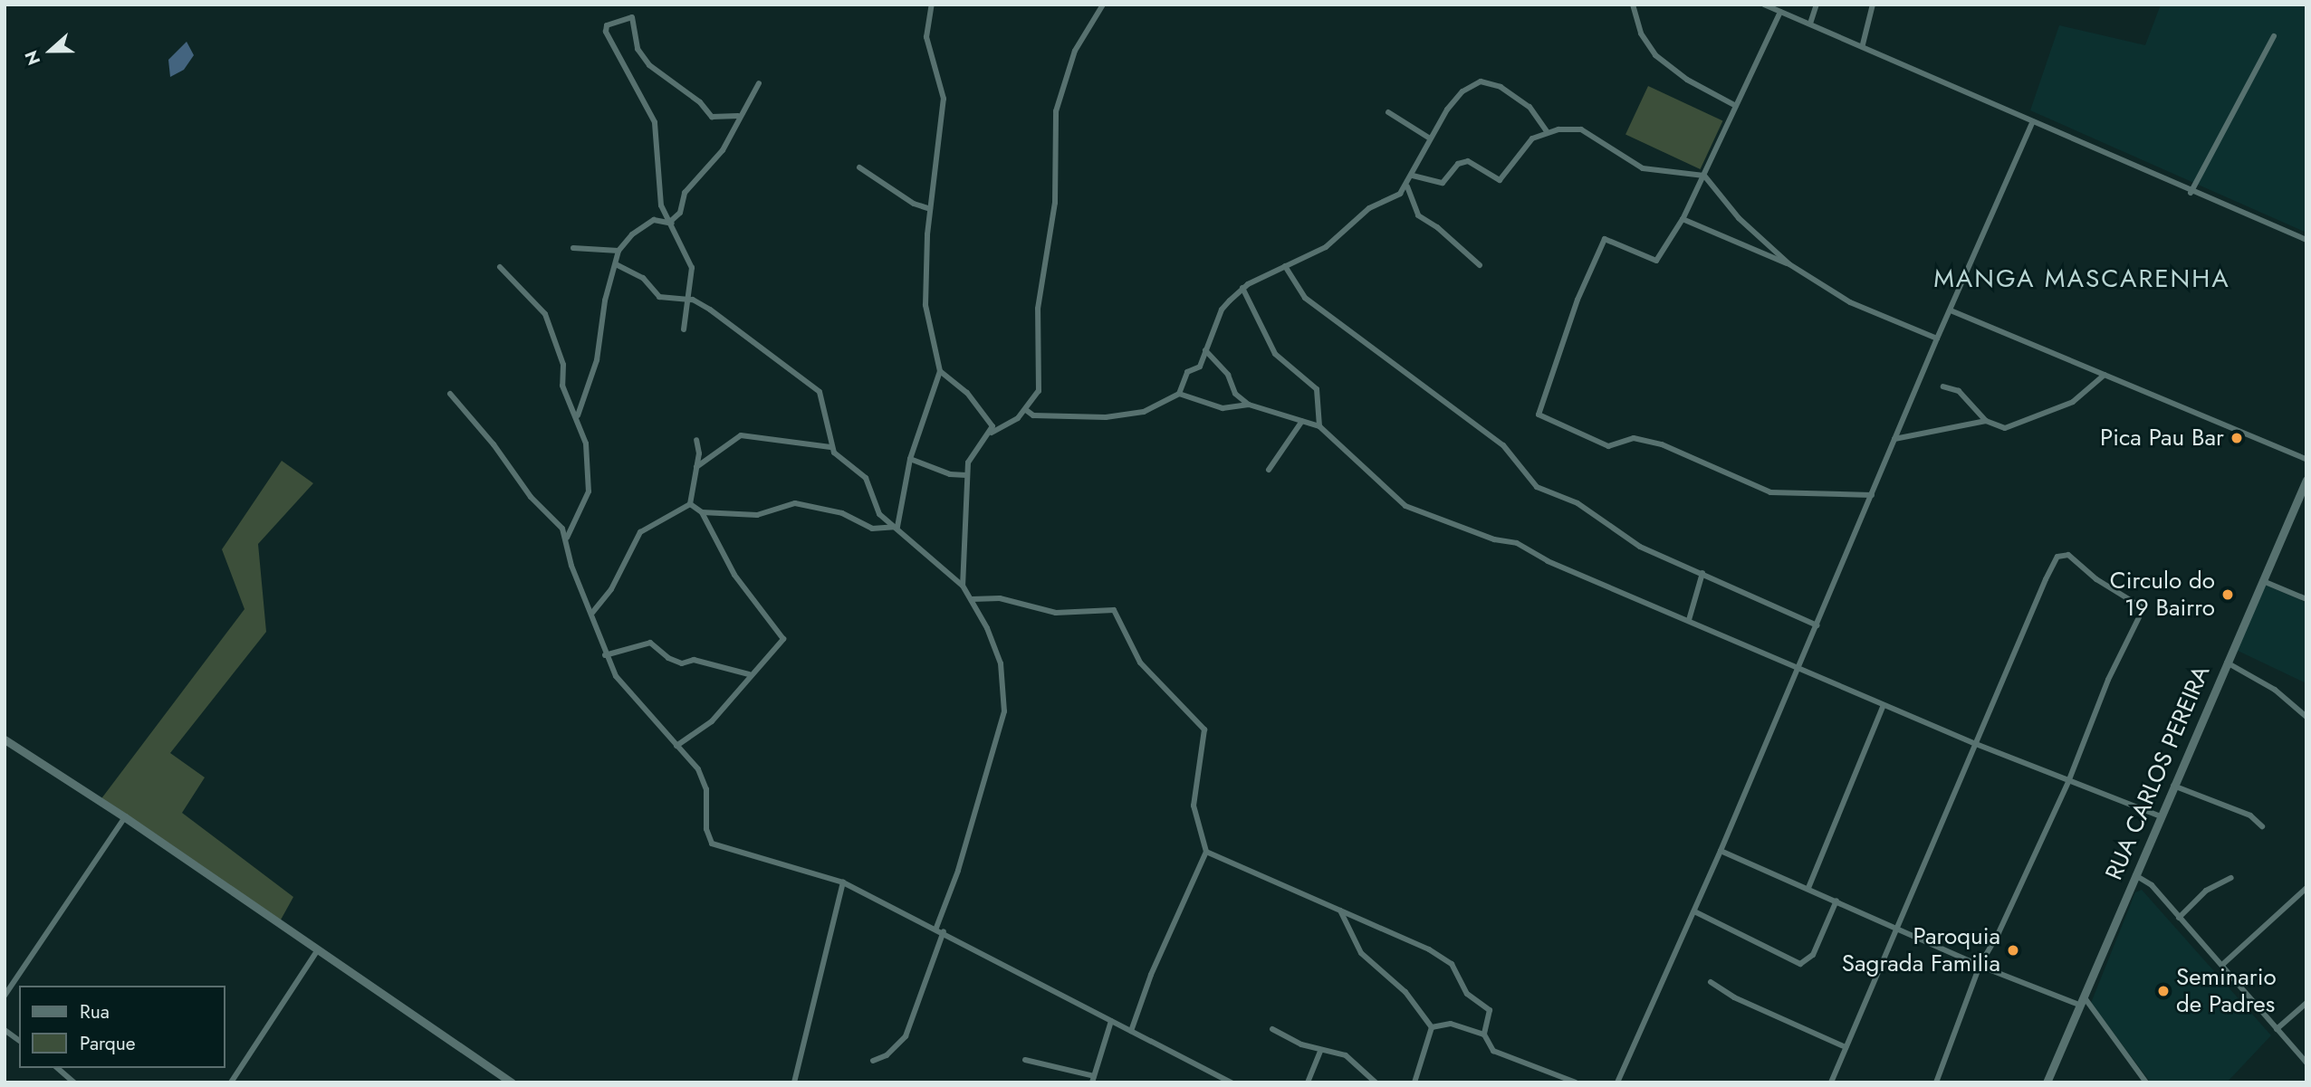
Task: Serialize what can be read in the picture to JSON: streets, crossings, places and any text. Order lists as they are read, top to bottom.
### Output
{
  "streets": {
    "main road": ["RUA CARLOS PEREIRA"]
  },
  "districts": ["MANGA MASCARENHA"],
  "places": [
    "Pica Pau Bar",
    "Circulo do 19 Bairro",
    "Paroquia Sagrada Familia",
    "Seminario de Padres"
  ],
  "legend": ["Rua", "Parque"],
  "north": "left"
}
